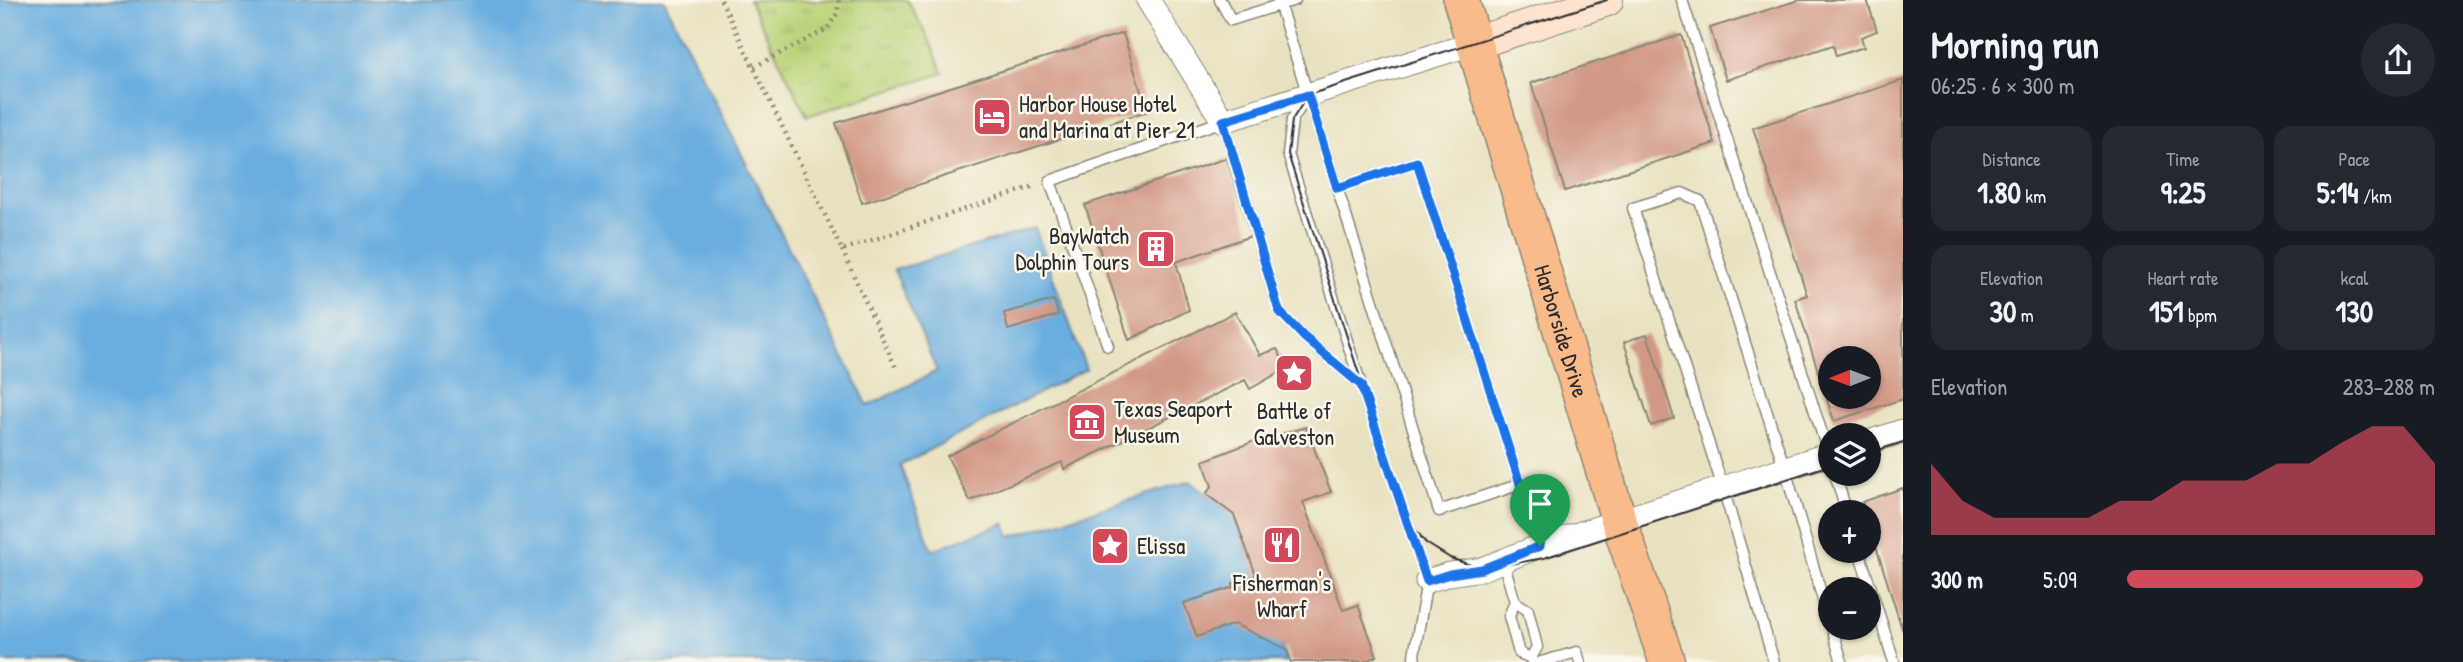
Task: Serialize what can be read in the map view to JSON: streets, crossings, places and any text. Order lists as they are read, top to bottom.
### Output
{
  "streets": {
    "main road": ["Harborside Drive"]
  },
  "places": {
    "hotel": ["Harbor House Hotel and Marina at Pier 21"],
    "building": ["BayWatch Dolphin Tours"],
    "place": ["Battle of Galveston", "Elissa"],
    "museum": ["Texas Seaport Museum"],
    "restaurant": ["Fisherman's Wharf"]
  },
  "north": "left",
  "page": {
    "heading": ["Morning run", "06:25 · 6 × 300 m"],
    "stats": [
      ["Distance", "1.80 km"],
      ["Time", "9:25"],
      ["Pace", "5:14 /km"],
      ["Elevation", "30 m"],
      ["Heart rate", "151 bpm"],
      ["kcal", "130"]
    ],
    "map_buttons": ["+", "−"],
    "chart": ["Elevation", "283–288 m"],
    "list": [
      {
        "name": "300 m",
        "note": "5:09"
      }
    ]
  }
}
